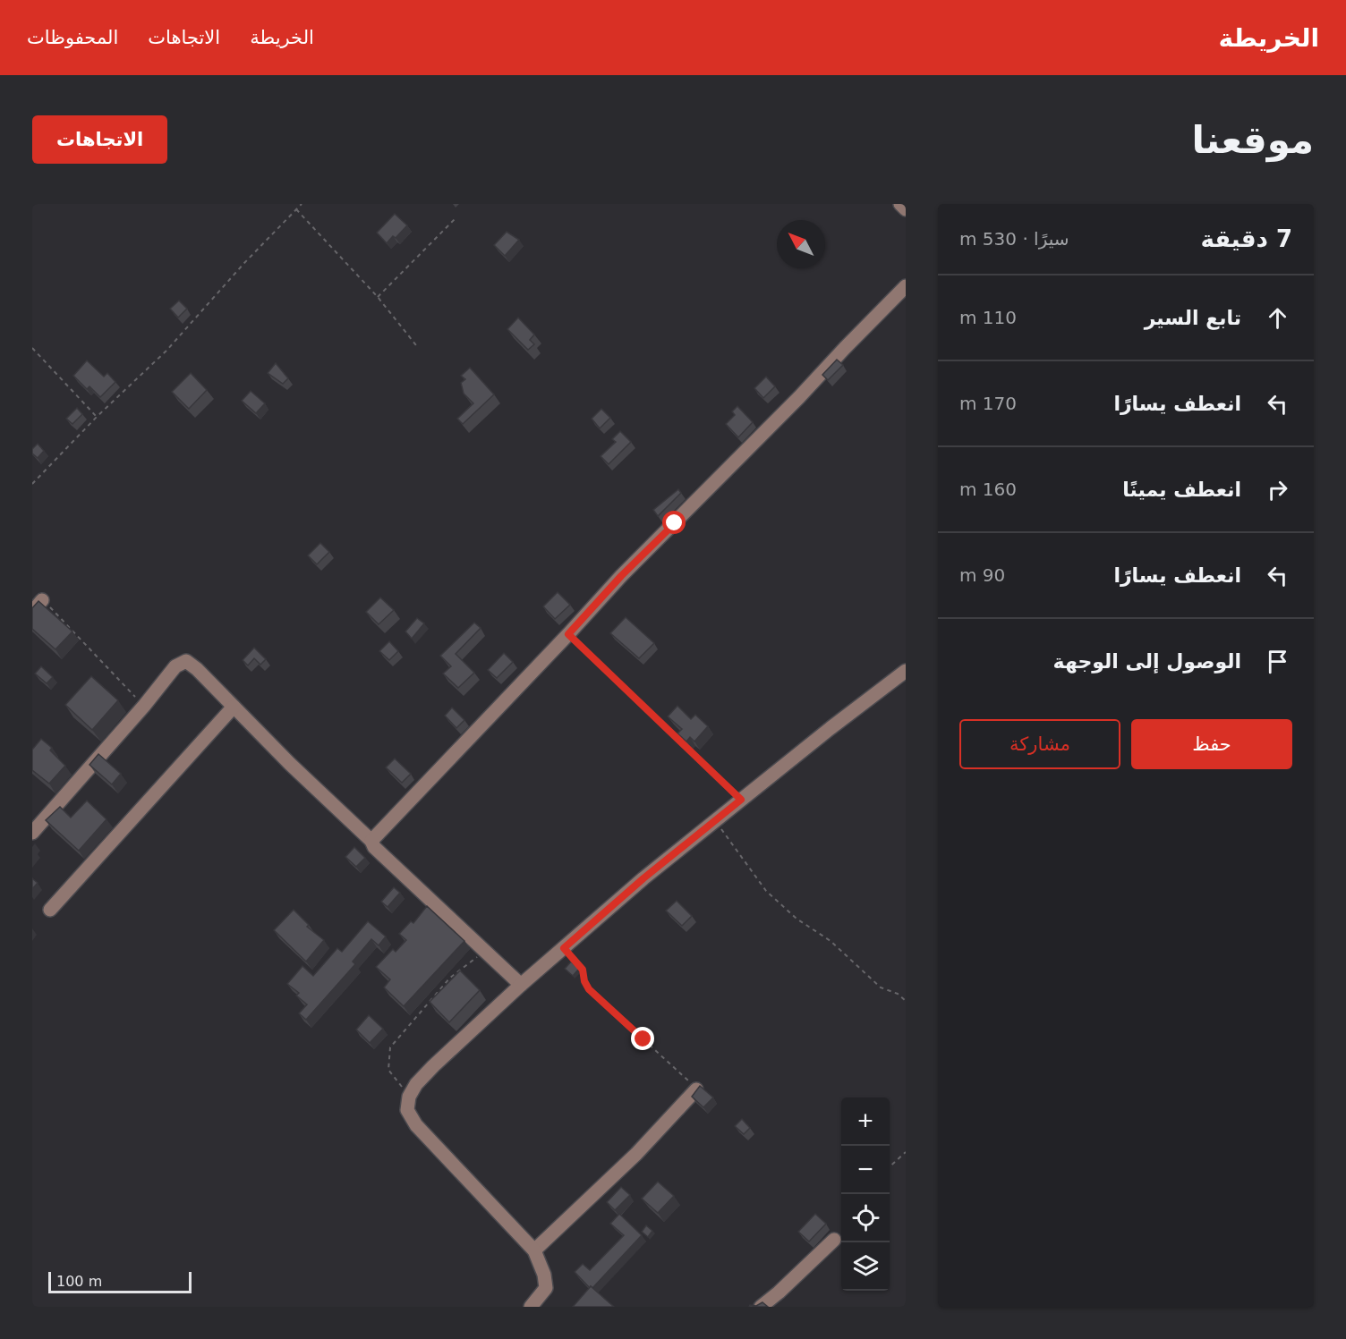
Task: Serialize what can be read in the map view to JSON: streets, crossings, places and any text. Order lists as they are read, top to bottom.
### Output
{
  "scale_bar": "100 m",
  "north": "top left",
  "page": {
    "header": "الخريطة",
    "nav": ["الخريطة", "الاتجاهات", "المحفوظات"],
    "buttons": [
      "الاتجاهات",
      ["حفظ", "مشاركة"]
    ],
    "title": "موقعنا",
    "heading": ["7 دقيقة", "سيرًا · 530 m"],
    "list": [
      ["تابع السير", "110 m"],
      ["انعطف يسارًا", "170 m"],
      ["انعطف يمينًا", "160 m"],
      ["انعطف يسارًا", "90 m"],
      "الوصول إلى الوجهة"
    ],
    "map_buttons": ["+", "−"],
    "scale": "100 m"
  }
}
